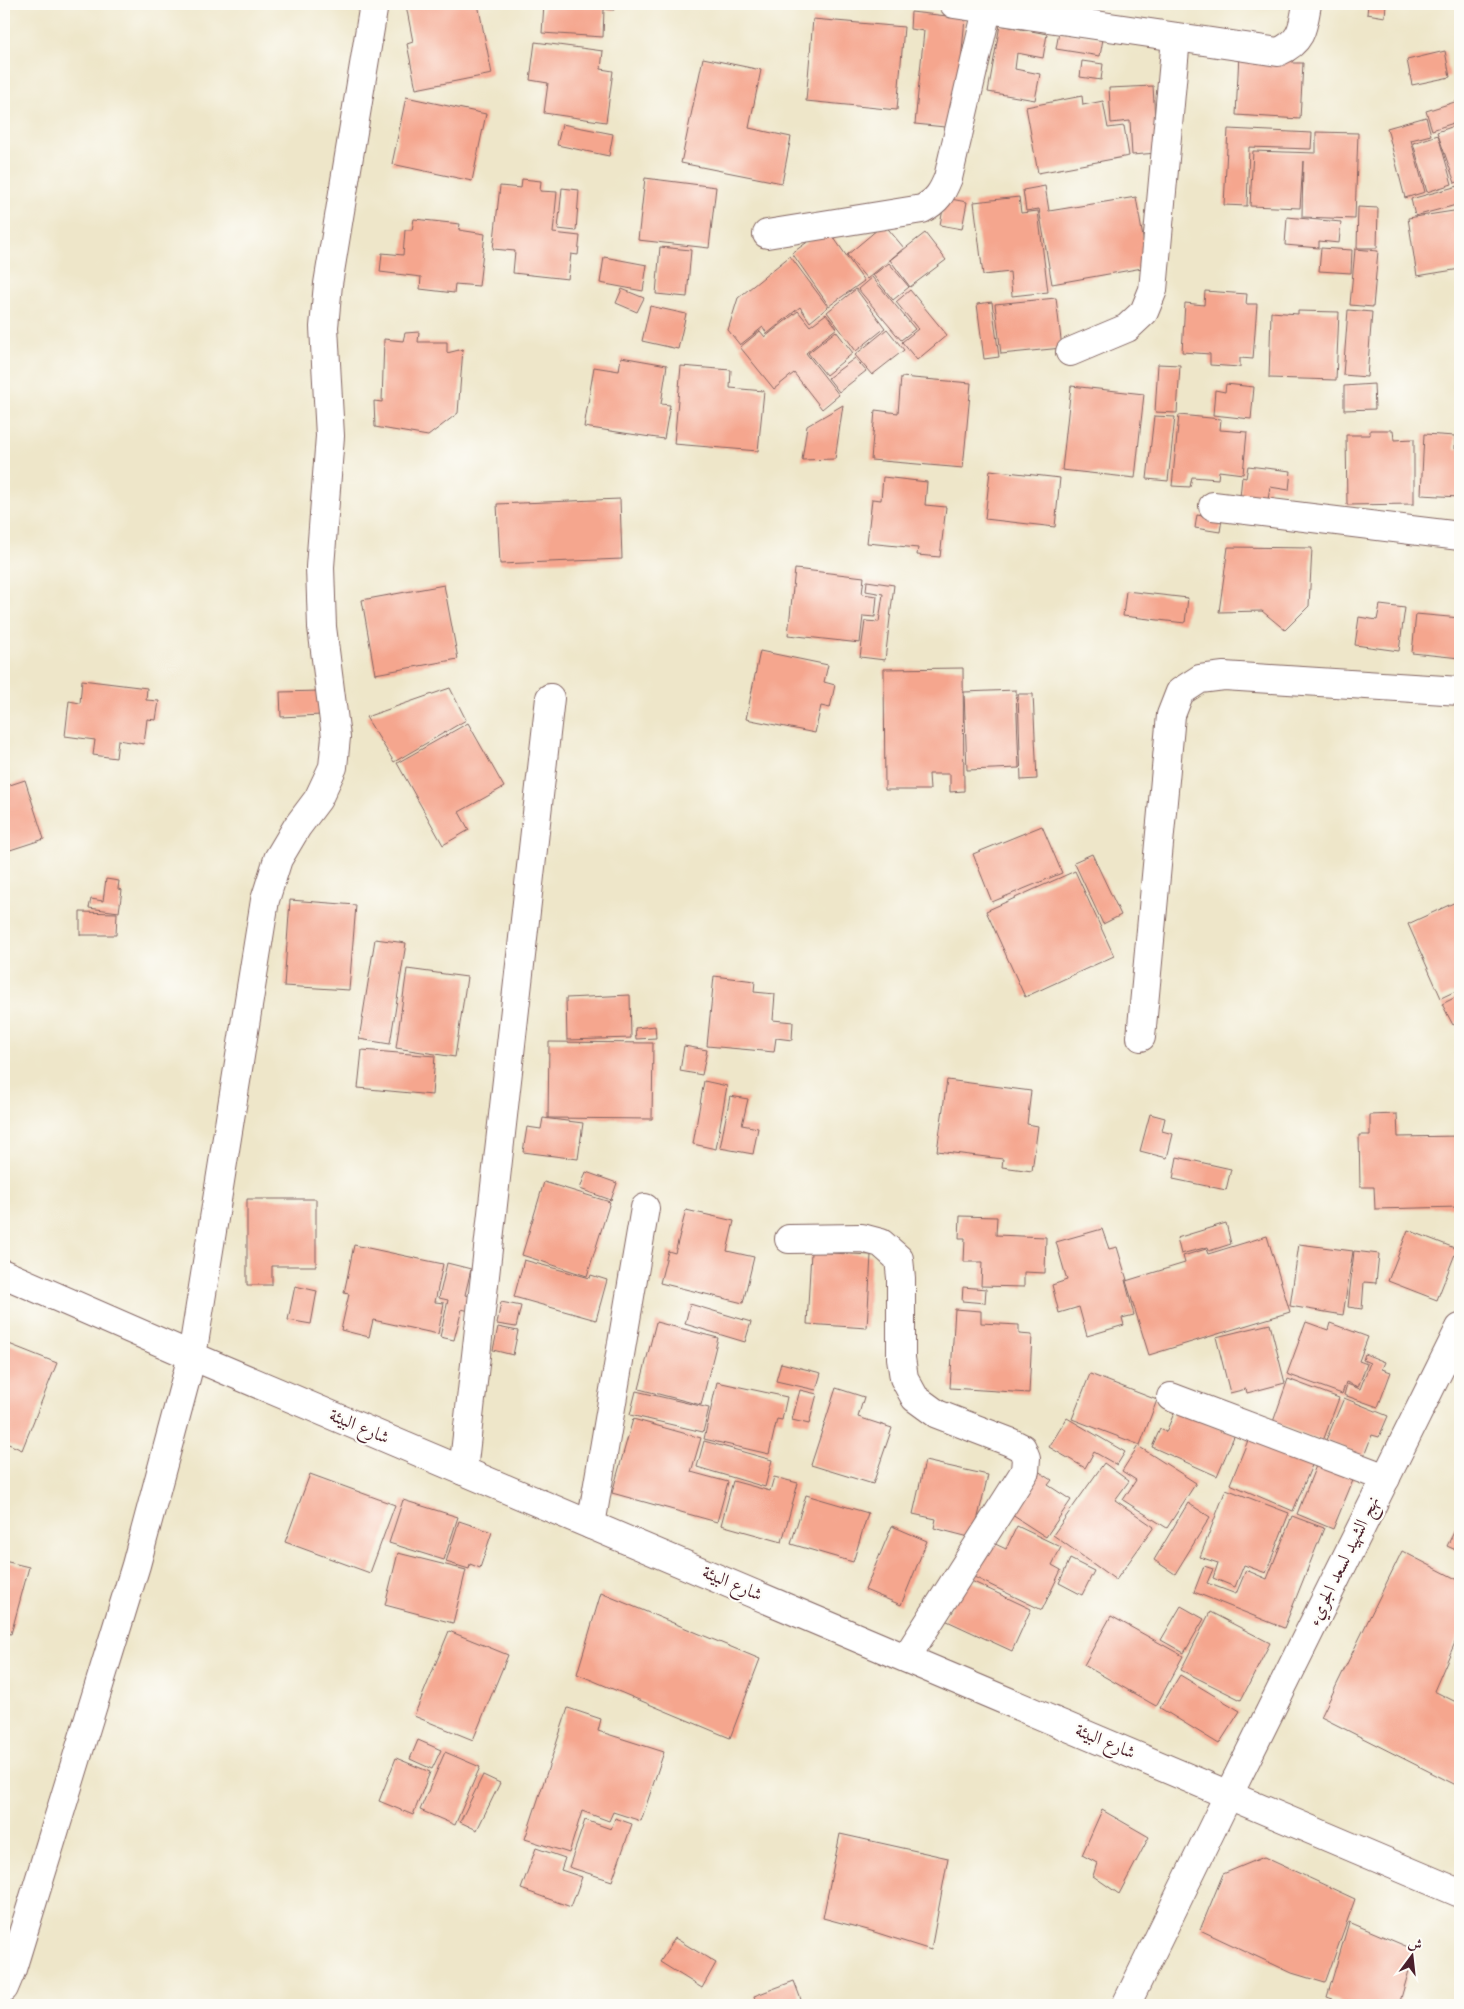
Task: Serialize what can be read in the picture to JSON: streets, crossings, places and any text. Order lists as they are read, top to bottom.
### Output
{
  "streets": {
    "street": ["شارع البيئة", "نهج الشهيد لسعد الجريء"]
  },
  "crossings": [
    ["شارع البيئة", "نهج الشهيد لسعد الجريء"]
  ],
  "north": "top"
}
